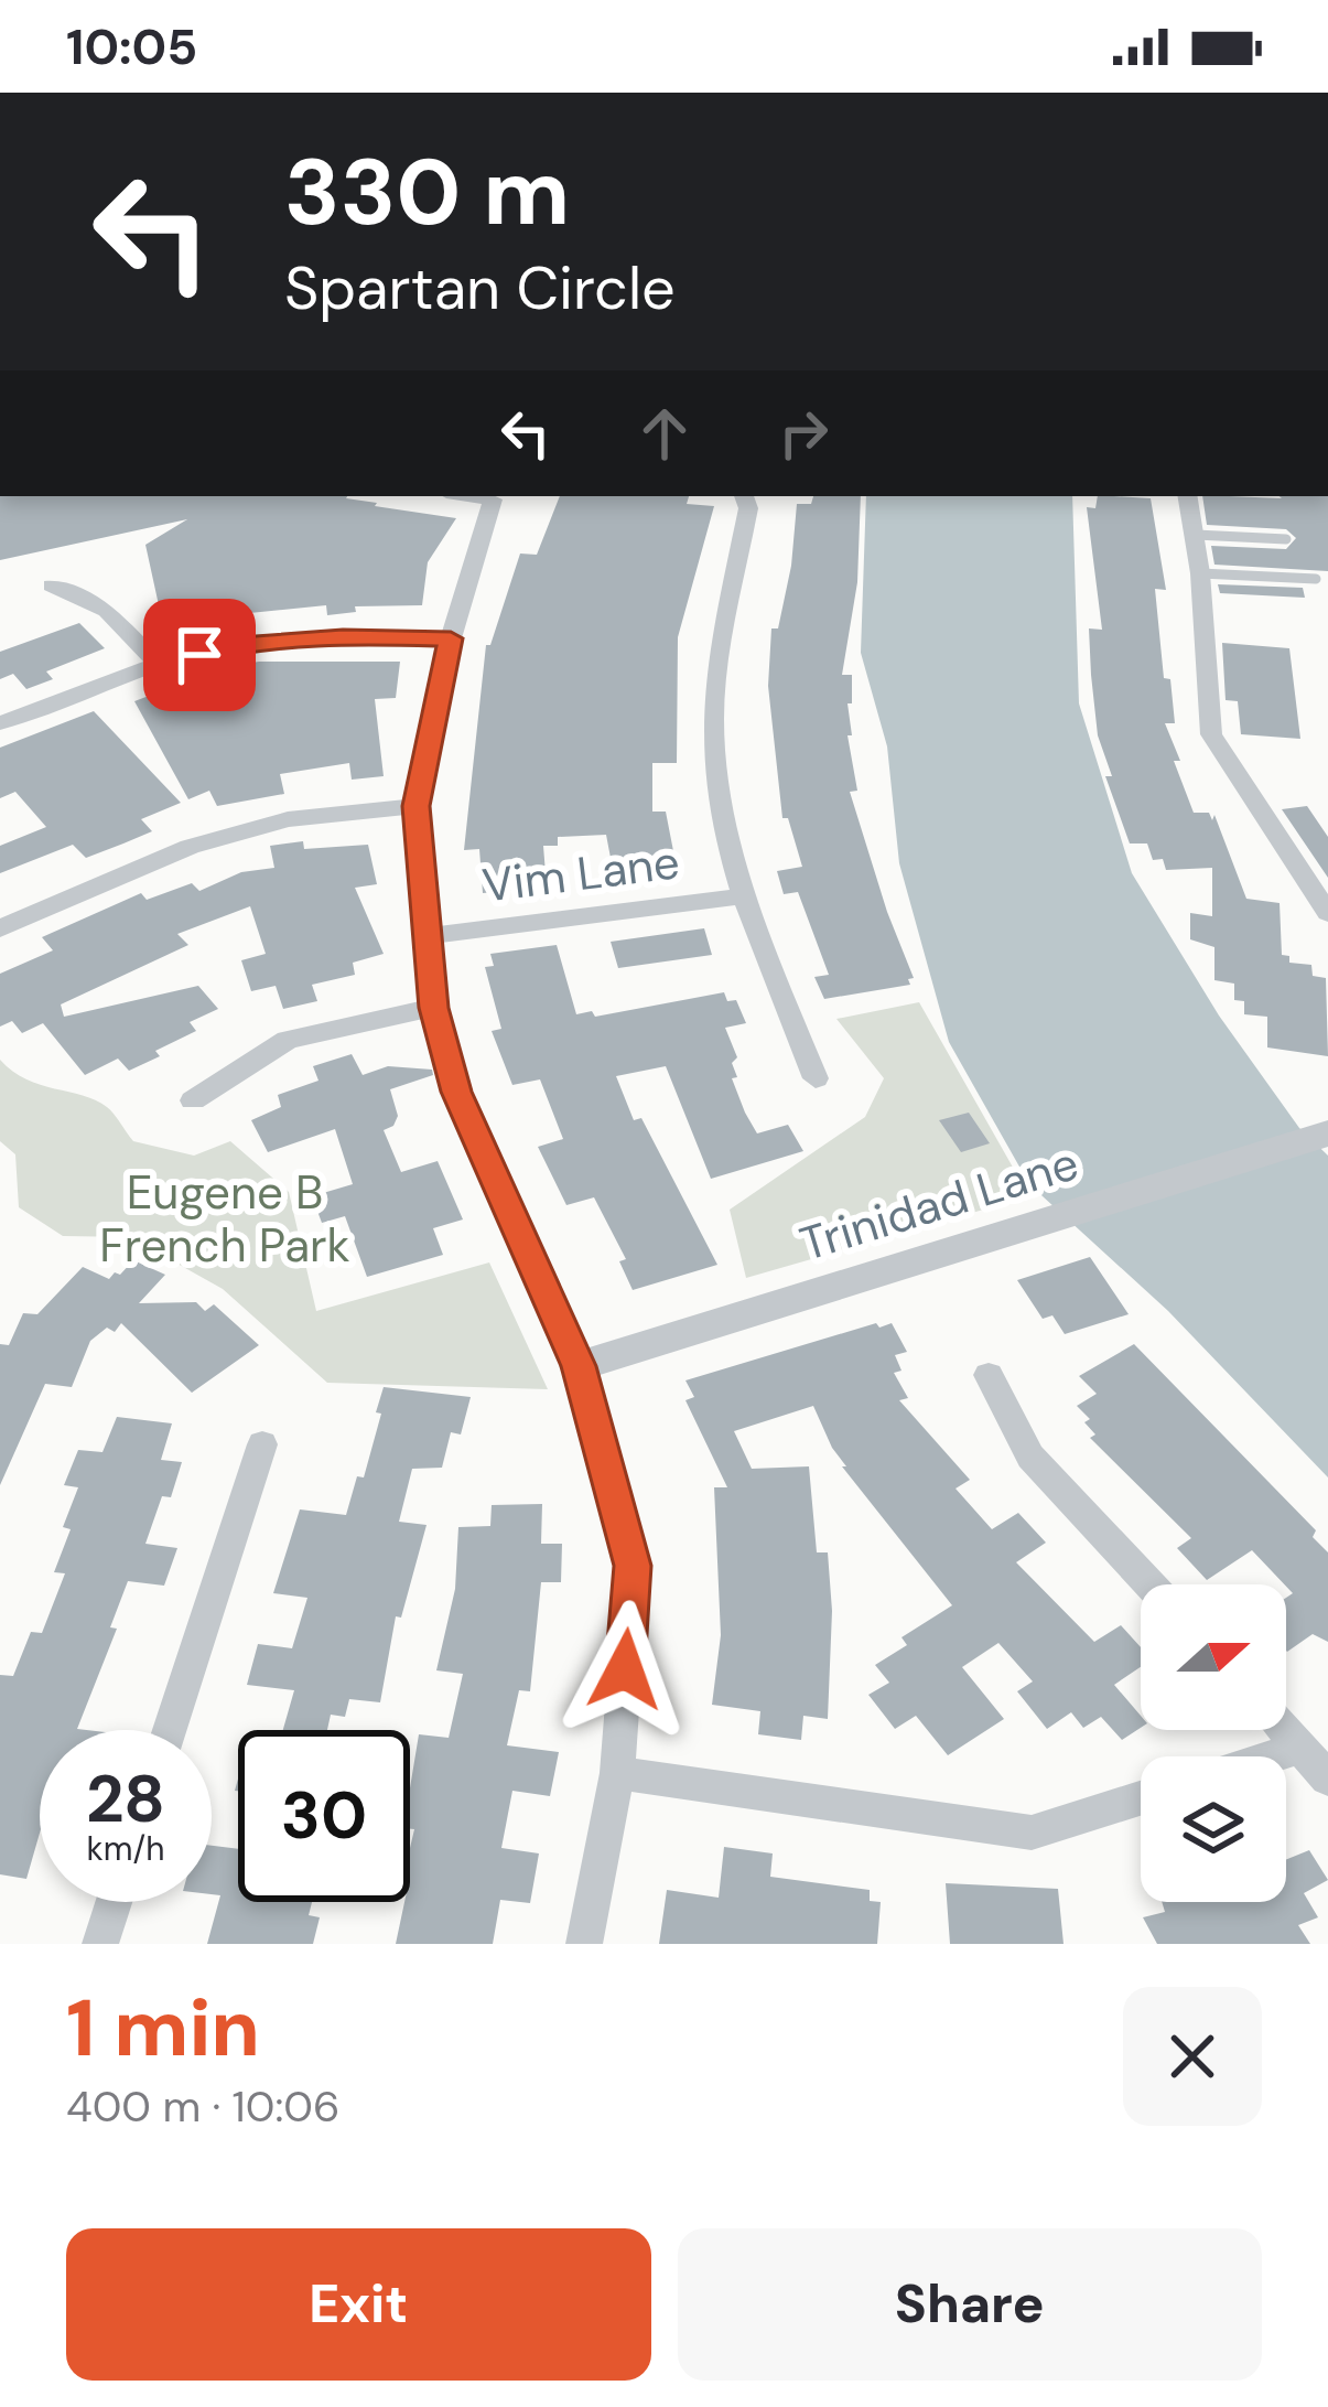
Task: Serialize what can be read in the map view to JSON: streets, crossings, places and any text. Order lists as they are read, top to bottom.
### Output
{
  "streets": {
    "street": ["Vim Lane", "Trinidad Lane"]
  },
  "parks": ["Eugene B French Park"],
  "north": "right",
  "page": {
    "status": "10:05",
    "turn": ["330 m", "Spartan Circle"],
    "speed": "28 km/h",
    "limit": "30",
    "heading": ["1 min", "400 m · 10:06"],
    "buttons": ["Exit", "Share"]
  }
}
